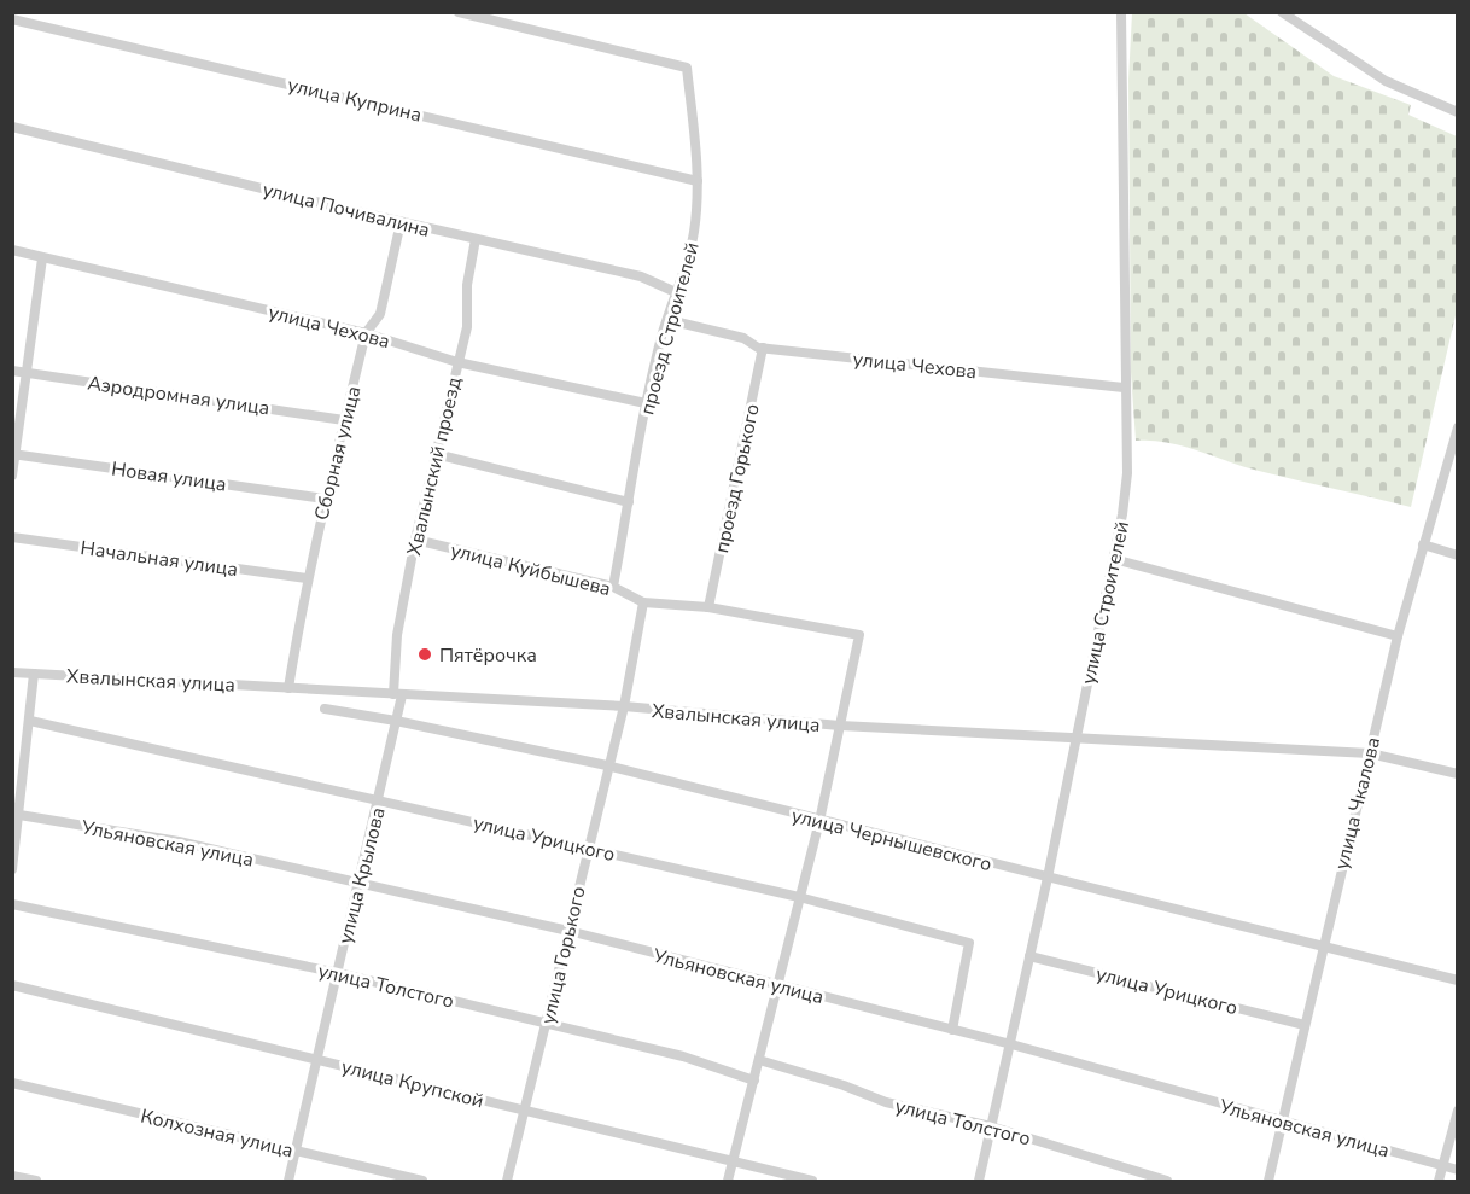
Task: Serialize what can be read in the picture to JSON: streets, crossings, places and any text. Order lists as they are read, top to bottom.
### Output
{
  "streets": {
    "street": [
      "улица Куприна",
      "улица Почивалина",
      "улица Чехова",
      "проезд Строителей",
      "Аэродромная улица",
      "Сборная улица",
      "Хвалынский проезд",
      "Новая улица",
      "проезд Горького",
      "Начальная улица",
      "улица Куйбышева",
      "улица Строителей",
      "Хвалынская улица",
      "улица Чкалова",
      "улица Урицкого",
      "улица Чернышевского",
      "Ульяновская улица",
      "улица Крылова",
      "улица Горького",
      "улица Толстого",
      "улица Крупской",
      "Колхозная улица"
    ]
  },
  "crossings": [
    ["улица Куприна", "проезд Строителей"],
    ["улица Почивалина", "проезд Строителей"],
    ["улица Почивалина", "Сборная улица"],
    ["улица Почивалина", "Хвалынский проезд"],
    ["улица Чехова", "проезд Строителей"],
    ["улица Чехова", "Сборная улица"],
    ["улица Чехова", "Хвалынский проезд"],
    ["улица Чехова", "проезд Горького"],
    ["улица Чехова", "улица Строителей"],
    ["проезд Строителей", "улица Куйбышева"],
    ["Аэродромная улица", "Сборная улица"],
    ["Сборная улица", "Новая улица"],
    ["Сборная улица", "Начальная улица"],
    ["Сборная улица", "Хвалынская улица"],
    ["Хвалынский проезд", "улица Куйбышева"],
    ["Хвалынский проезд", "Хвалынская улица"],
    ["Хвалынский проезд", "улица Крылова"],
    ["проезд Горького", "улица Куйбышева"],
    ["улица Куйбышева", "Хвалынская улица"],
    ["улица Куйбышева", "улица Горького"],
    ["улица Строителей", "Хвалынская улица"],
    ["улица Строителей", "улица Урицкого"],
    ["улица Строителей", "улица Чернышевского"],
    ["улица Строителей", "Ульяновская улица"],
    ["улица Строителей", "улица Толстого"],
    ["Хвалынская улица", "улица Чкалова"],
    ["Хвалынская улица", "улица Крылова"],
    ["Хвалынская улица", "улица Горького"],
    ["улица Чкалова", "улица Урицкого"],
    ["улица Чкалова", "улица Чернышевского"],
    ["улица Чкалова", "Ульяновская улица"],
    ["улица Урицкого", "Ульяновская улица"],
    ["улица Урицкого", "улица Крылова"],
    ["улица Урицкого", "улица Горького"],
    ["улица Чернышевского", "улица Крылова"],
    ["улица Чернышевского", "улица Горького"],
    ["Ульяновская улица", "улица Крылова"],
    ["Ульяновская улица", "улица Горького"],
    ["улица Крылова", "улица Толстого"],
    ["улица Крылова", "улица Крупской"],
    ["улица Крылова", "Колхозная улица"],
    ["улица Горького", "улица Толстого"],
    ["улица Горького", "улица Крупской"]
  ],
  "places": ["Пятёрочка"]
}
